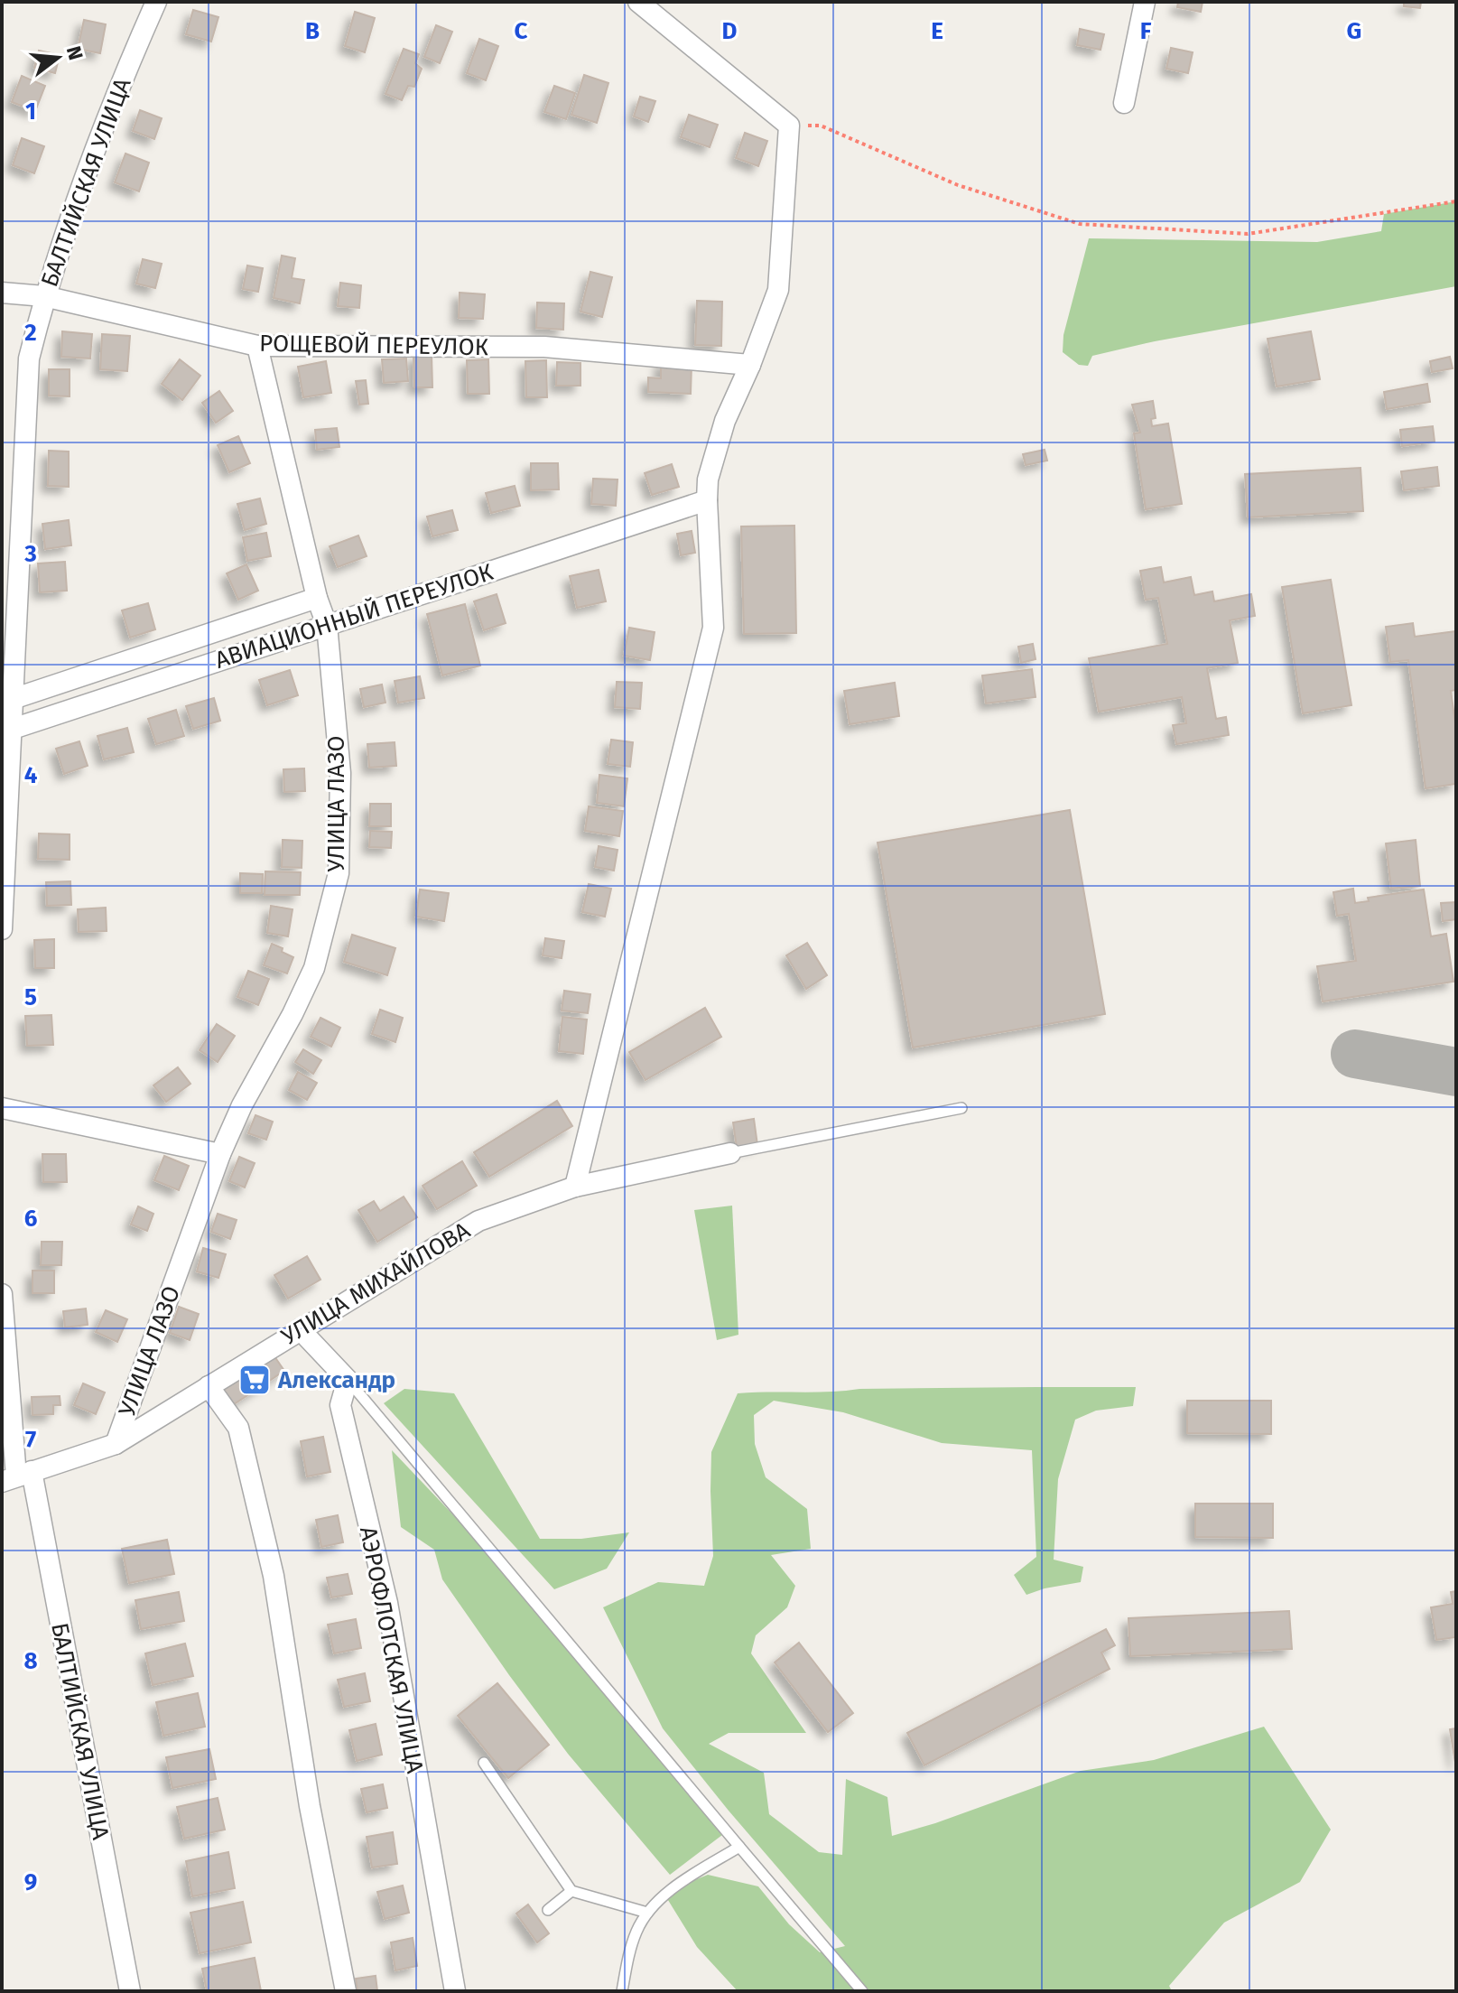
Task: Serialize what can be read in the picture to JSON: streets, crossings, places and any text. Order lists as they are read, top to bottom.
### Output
{
  "streets": {
    "street": [
      "БАЛТИЙСКАЯ УЛИЦА",
      "РОЩЕВОЙ ПЕРЕУЛОК",
      "АВИАЦИОННЫЙ ПЕРЕУЛОК",
      "УЛИЦА ЛАЗО",
      "УЛИЦА МИХАЙЛОВА",
      "АЭРОФЛОТСКАЯ УЛИЦА"
    ]
  },
  "crossings": [
    ["БАЛТИЙСКАЯ УЛИЦА", "РОЩЕВОЙ ПЕРЕУЛОК"],
    ["БАЛТИЙСКАЯ УЛИЦА", "АВИАЦИОННЫЙ ПЕРЕУЛОК"],
    ["БАЛТИЙСКАЯ УЛИЦА", "УЛИЦА МИХАЙЛОВА"],
    ["РОЩЕВОЙ ПЕРЕУЛОК", "УЛИЦА ЛАЗО"],
    ["АВИАЦИОННЫЙ ПЕРЕУЛОК", "УЛИЦА ЛАЗО"],
    ["УЛИЦА ЛАЗО", "УЛИЦА МИХАЙЛОВА"]
  ],
  "places": {
    "supermarket": ["Александр"]
  },
  "north": "right",
  "grid": {
    "columns": [
      "B",
      "C",
      "D",
      "E",
      "F",
      "G"
    ],
    "rows": [
      "1",
      "2",
      "3",
      "4",
      "5",
      "6",
      "7",
      "8",
      "9"
    ]
  }
}
